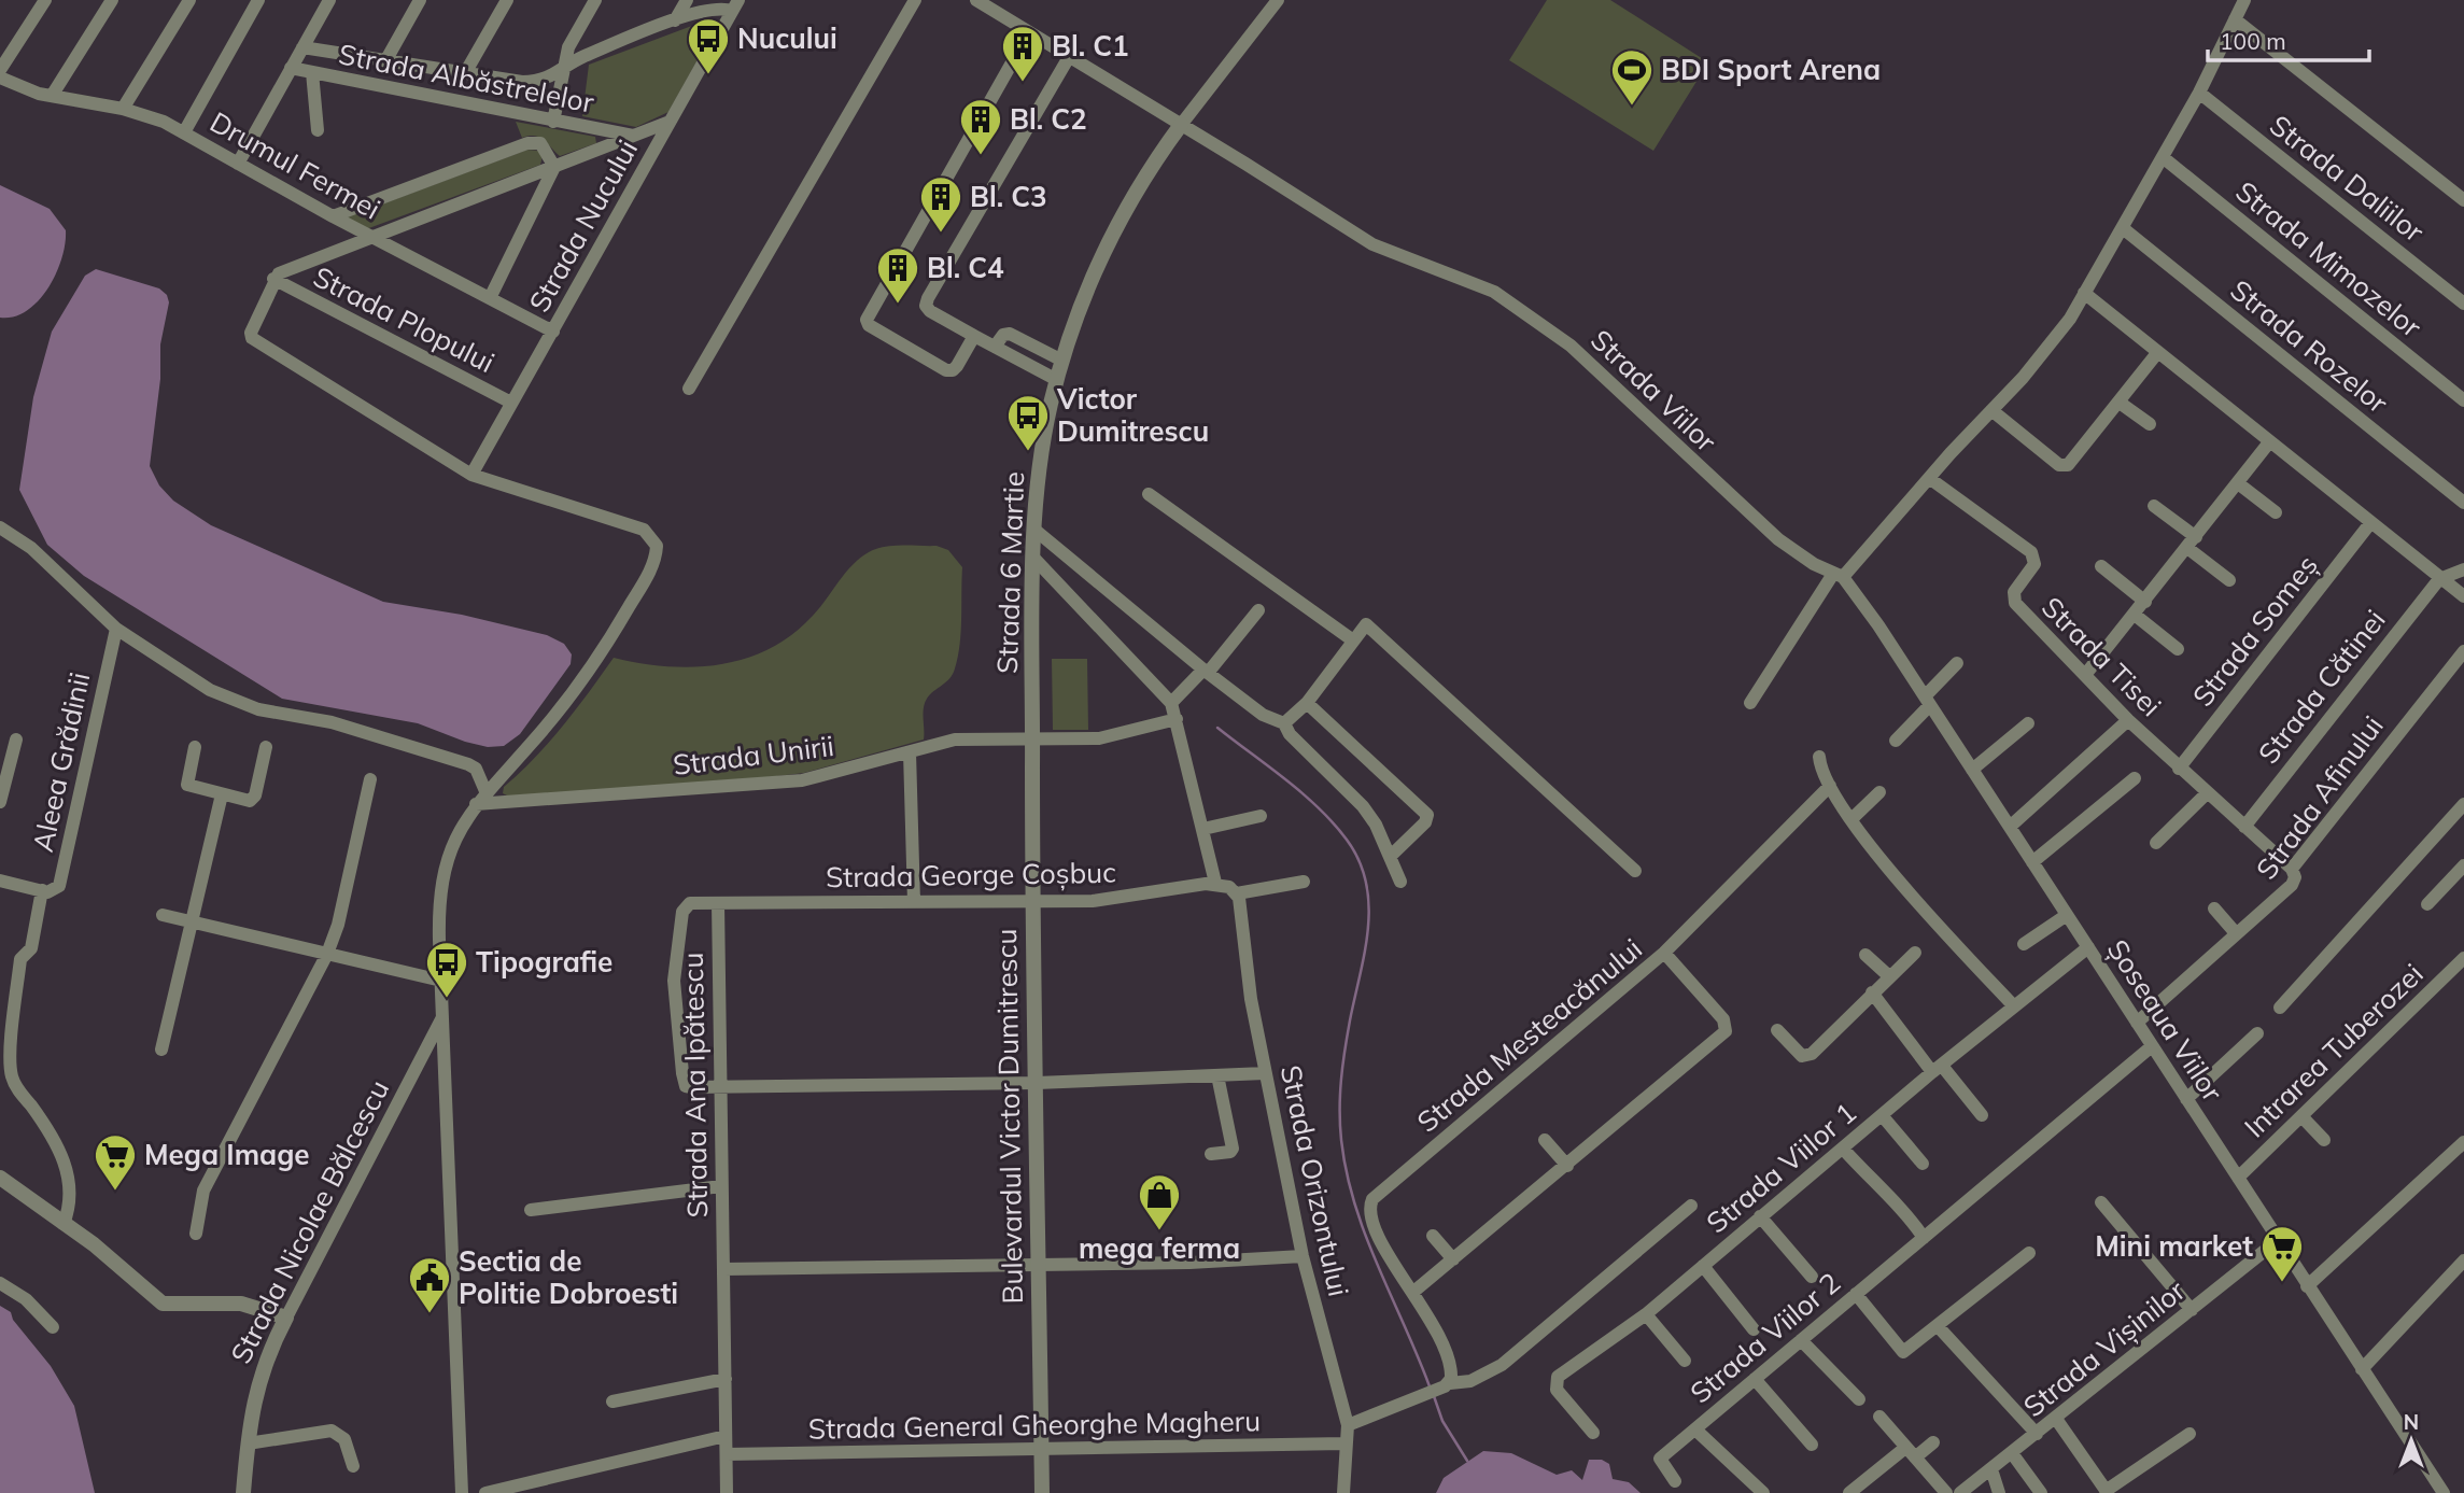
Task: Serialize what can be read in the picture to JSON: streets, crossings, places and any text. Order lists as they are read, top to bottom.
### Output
{
  "streets": {
    "street": [
      "Strada Albăstrelelor",
      "Drumul Fermei",
      "Strada Daliilor",
      "Strada Nucului",
      "Strada Mimozelor",
      "Strada Plopului",
      "Strada Rozelor",
      "Strada Viilor",
      "Strada 6 Martie",
      "Strada Someș",
      "Strada Tisei",
      "Strada Cătinei",
      "Strada Unirii",
      "Aleea Grădinii",
      "Strada Afinului",
      "Strada George Coșbuc",
      "Șoseaua Viilor",
      "Strada Mesteacănului",
      "Intrarea Tuberozei",
      "Strada Ana Ipătescu",
      "Bulevardul Victor Dumitrescu",
      "Strada Viilor 1",
      "Strada Orizontului",
      "Strada Nicolae Bălcescu",
      "Strada Viilor 2",
      "Strada Vișinilor",
      "Strada General Gheorghe Magheru"
    ]
  },
  "crossings": [
    ["Strada Albăstrelelor", "Strada Nucului"],
    ["Drumul Fermei", "Strada Nucului"],
    ["Strada Nucului", "Strada Plopului"],
    ["Strada Nucului", "Strada Nicolae Bălcescu"],
    ["Strada Plopului", "Strada Nicolae Bălcescu"],
    ["Strada Viilor", "Strada 6 Martie"],
    ["Strada Viilor", "Șoseaua Viilor"],
    ["Strada 6 Martie", "Strada Unirii"],
    ["Strada 6 Martie", "Bulevardul Victor Dumitrescu"],
    ["Strada Someș", "Strada Tisei"],
    ["Strada Tisei", "Strada Cătinei"],
    ["Strada Tisei", "Strada Afinului"],
    ["Strada Unirii", "Bulevardul Victor Dumitrescu"],
    ["Strada Unirii", "Strada Nicolae Bălcescu"],
    ["Strada Afinului", "Șoseaua Viilor"],
    ["Strada George Coșbuc", "Strada Ana Ipătescu"],
    ["Strada George Coșbuc", "Bulevardul Victor Dumitrescu"],
    ["Șoseaua Viilor", "Intrarea Tuberozei"],
    ["Șoseaua Viilor", "Strada Viilor 1"],
    ["Șoseaua Viilor", "Strada Viilor 2"],
    ["Șoseaua Viilor", "Strada Vișinilor"],
    ["Strada Ana Ipătescu", "Strada General Gheorghe Magheru"],
    ["Bulevardul Victor Dumitrescu", "Strada General Gheorghe Magheru"],
    ["Strada Viilor 1", "Strada Viilor 2"],
    ["Strada Orizontului", "Strada General Gheorghe Magheru"]
  ],
  "places": {
    "bus stop": ["Nucului", "Victor Dumitrescu", "Tipografie"],
    "building": [
      "Bl. C1",
      "Bl. C2",
      "Bl. C3",
      "Bl. C4"
    ],
    "sports": ["BDI Sport Arena"],
    "supermarket": ["Mega Image", "Mini market"],
    "shop": ["mega ferma"],
    "public building": ["Sectia de Politie Dobroesti"]
  },
  "scale_bar": "100 m",
  "north": "top"
}
